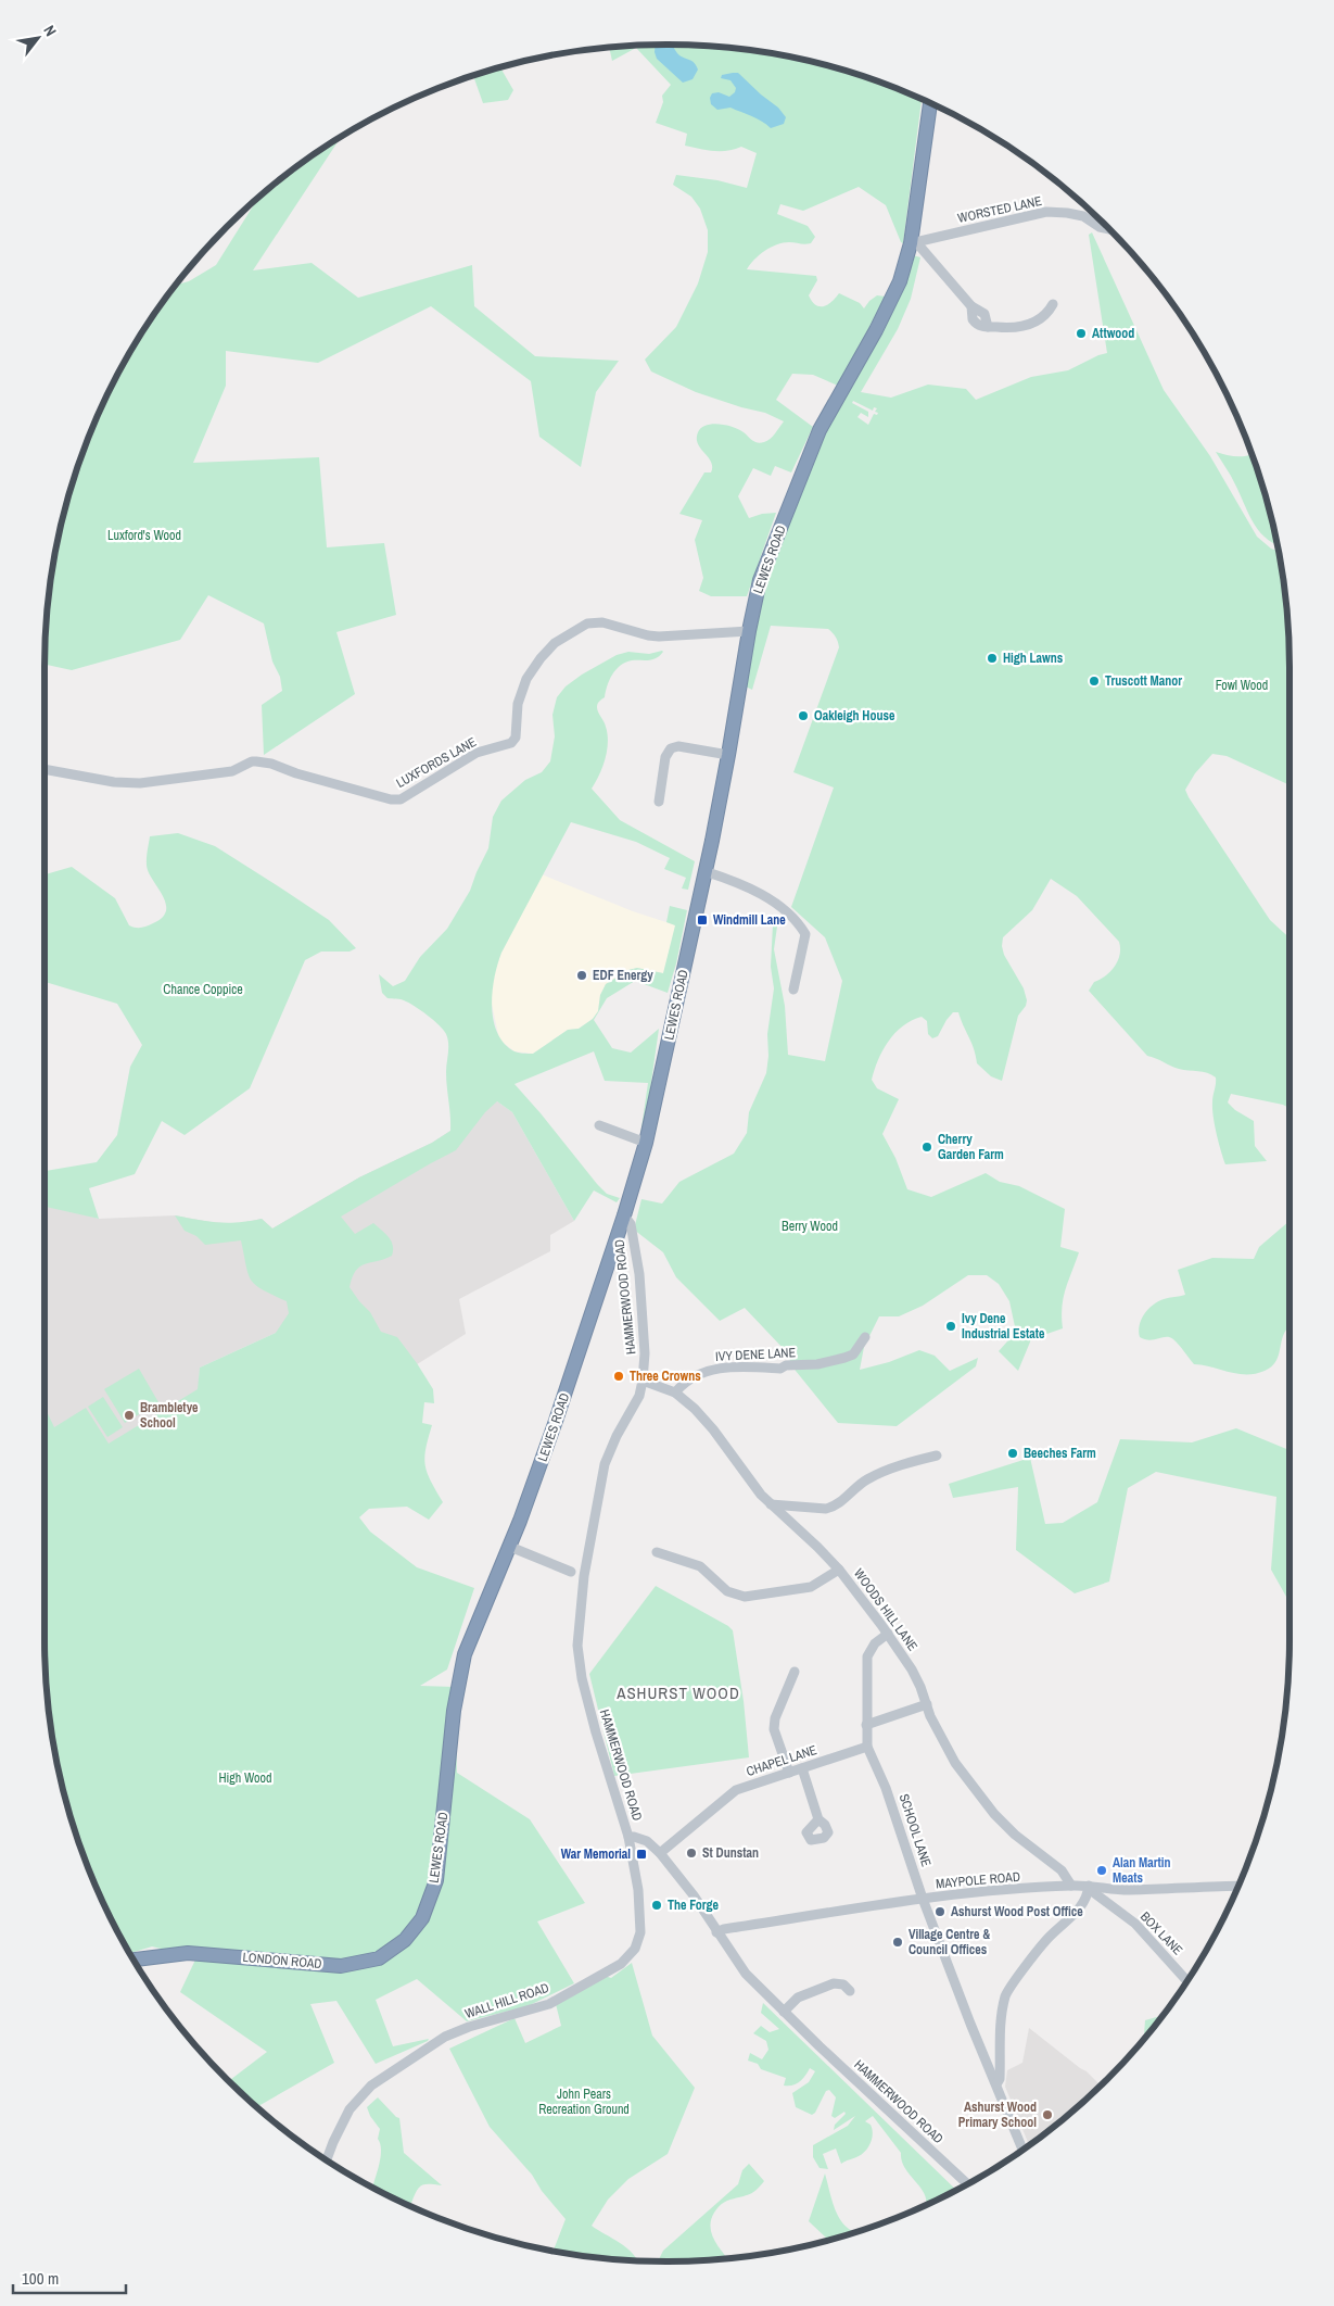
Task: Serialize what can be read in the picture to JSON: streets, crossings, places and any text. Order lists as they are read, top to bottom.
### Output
{
  "streets": {
    "highway": ["LEWES ROAD", "LONDON ROAD"],
    "street": [
      "WORSTED LANE",
      "LUXFORDS LANE",
      "HAMMERWOOD ROAD",
      "IVY DENE LANE",
      "WOODS HILL LANE",
      "CHAPEL LANE",
      "SCHOOL LANE",
      "MAYPOLE ROAD",
      "BOX LANE",
      "WALL HILL ROAD"
    ]
  },
  "crossings": [
    ["WORSTED LANE", "LEWES ROAD"],
    ["LEWES ROAD", "LUXFORDS LANE"],
    ["LEWES ROAD", "HAMMERWOOD ROAD"],
    ["LEWES ROAD", "LONDON ROAD"],
    ["HAMMERWOOD ROAD", "WOODS HILL LANE"],
    ["HAMMERWOOD ROAD", "CHAPEL LANE"],
    ["HAMMERWOOD ROAD", "MAYPOLE ROAD"],
    ["HAMMERWOOD ROAD", "WALL HILL ROAD"],
    ["IVY DENE LANE", "WOODS HILL LANE"],
    ["WOODS HILL LANE", "SCHOOL LANE"],
    ["WOODS HILL LANE", "MAYPOLE ROAD"],
    ["CHAPEL LANE", "SCHOOL LANE"],
    ["SCHOOL LANE", "MAYPOLE ROAD"],
    ["MAYPOLE ROAD", "BOX LANE"]
  ],
  "districts": ["ASHURST WOOD"],
  "parks": [
    "Luxford's Wood",
    "Fowl Wood",
    "Chance Coppice",
    "Berry Wood",
    "High Wood",
    "John Pears Recreation Ground"
  ],
  "places": {
    "other": [
      "Attwood",
      "High Lawns",
      "Truscott Manor",
      "Oakleigh House",
      "EDF Energy",
      "Cherry Garden Farm",
      "Ivy Dene Industrial Estate",
      "Three Crowns",
      "Brambletye School",
      "Beeches Farm",
      "St Dunstan",
      "Alan Martin Meats",
      "The Forge",
      "Ashurst Wood Post Office",
      "Village Centre & Council Offices",
      "Ashurst Wood Primary School"
    ],
    "transit": ["Windmill Lane", "War Memorial"]
  },
  "scale_bar": "100 m",
  "north": "top right"
}
